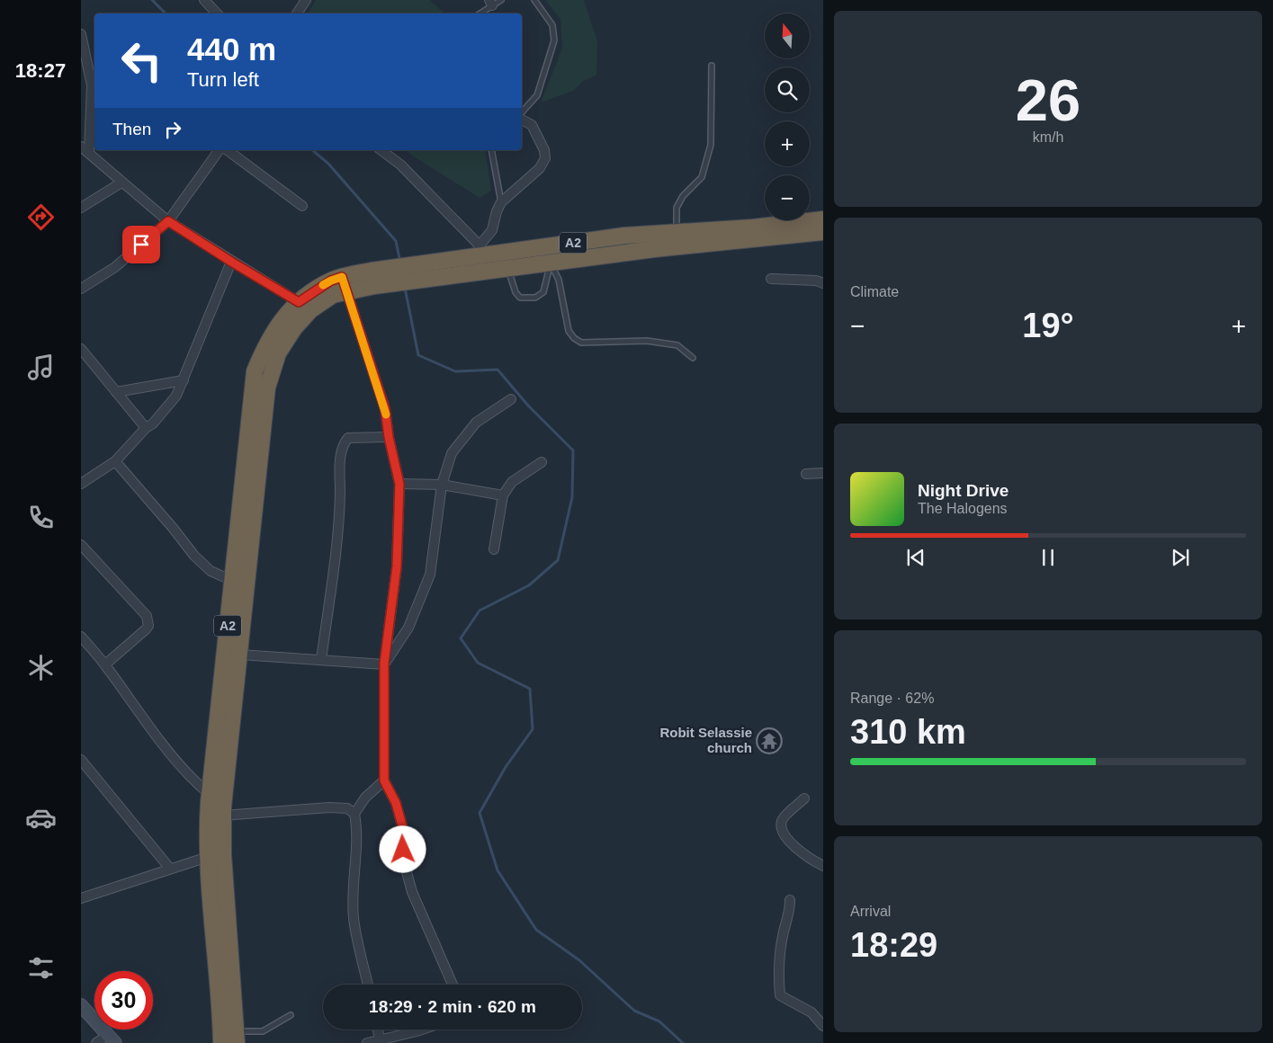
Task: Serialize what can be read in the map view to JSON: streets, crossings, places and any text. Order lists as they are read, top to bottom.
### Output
{
  "streets": {
    "highway": ["A2"]
  },
  "places": {
    "temple": ["Robit Selassie church"]
  },
  "north": "top",
  "page": {
    "tabs": "18:27",
    "tile": [
      ["26", "km/h"],
      "Climate",
      ["Range · 62%", "310 km"],
      ["Arrival", "18:29"]
    ],
    "map_buttons": ["+", "−"],
    "turn": ["440 m", "Turn left"],
    "then": "Then",
    "heat": ["−", "19°", "+"],
    "song": ["Night Drive", "The Halogens"],
    "limit": "30",
    "trip": "18:29 · 2 min · 620 m"
  }
}
